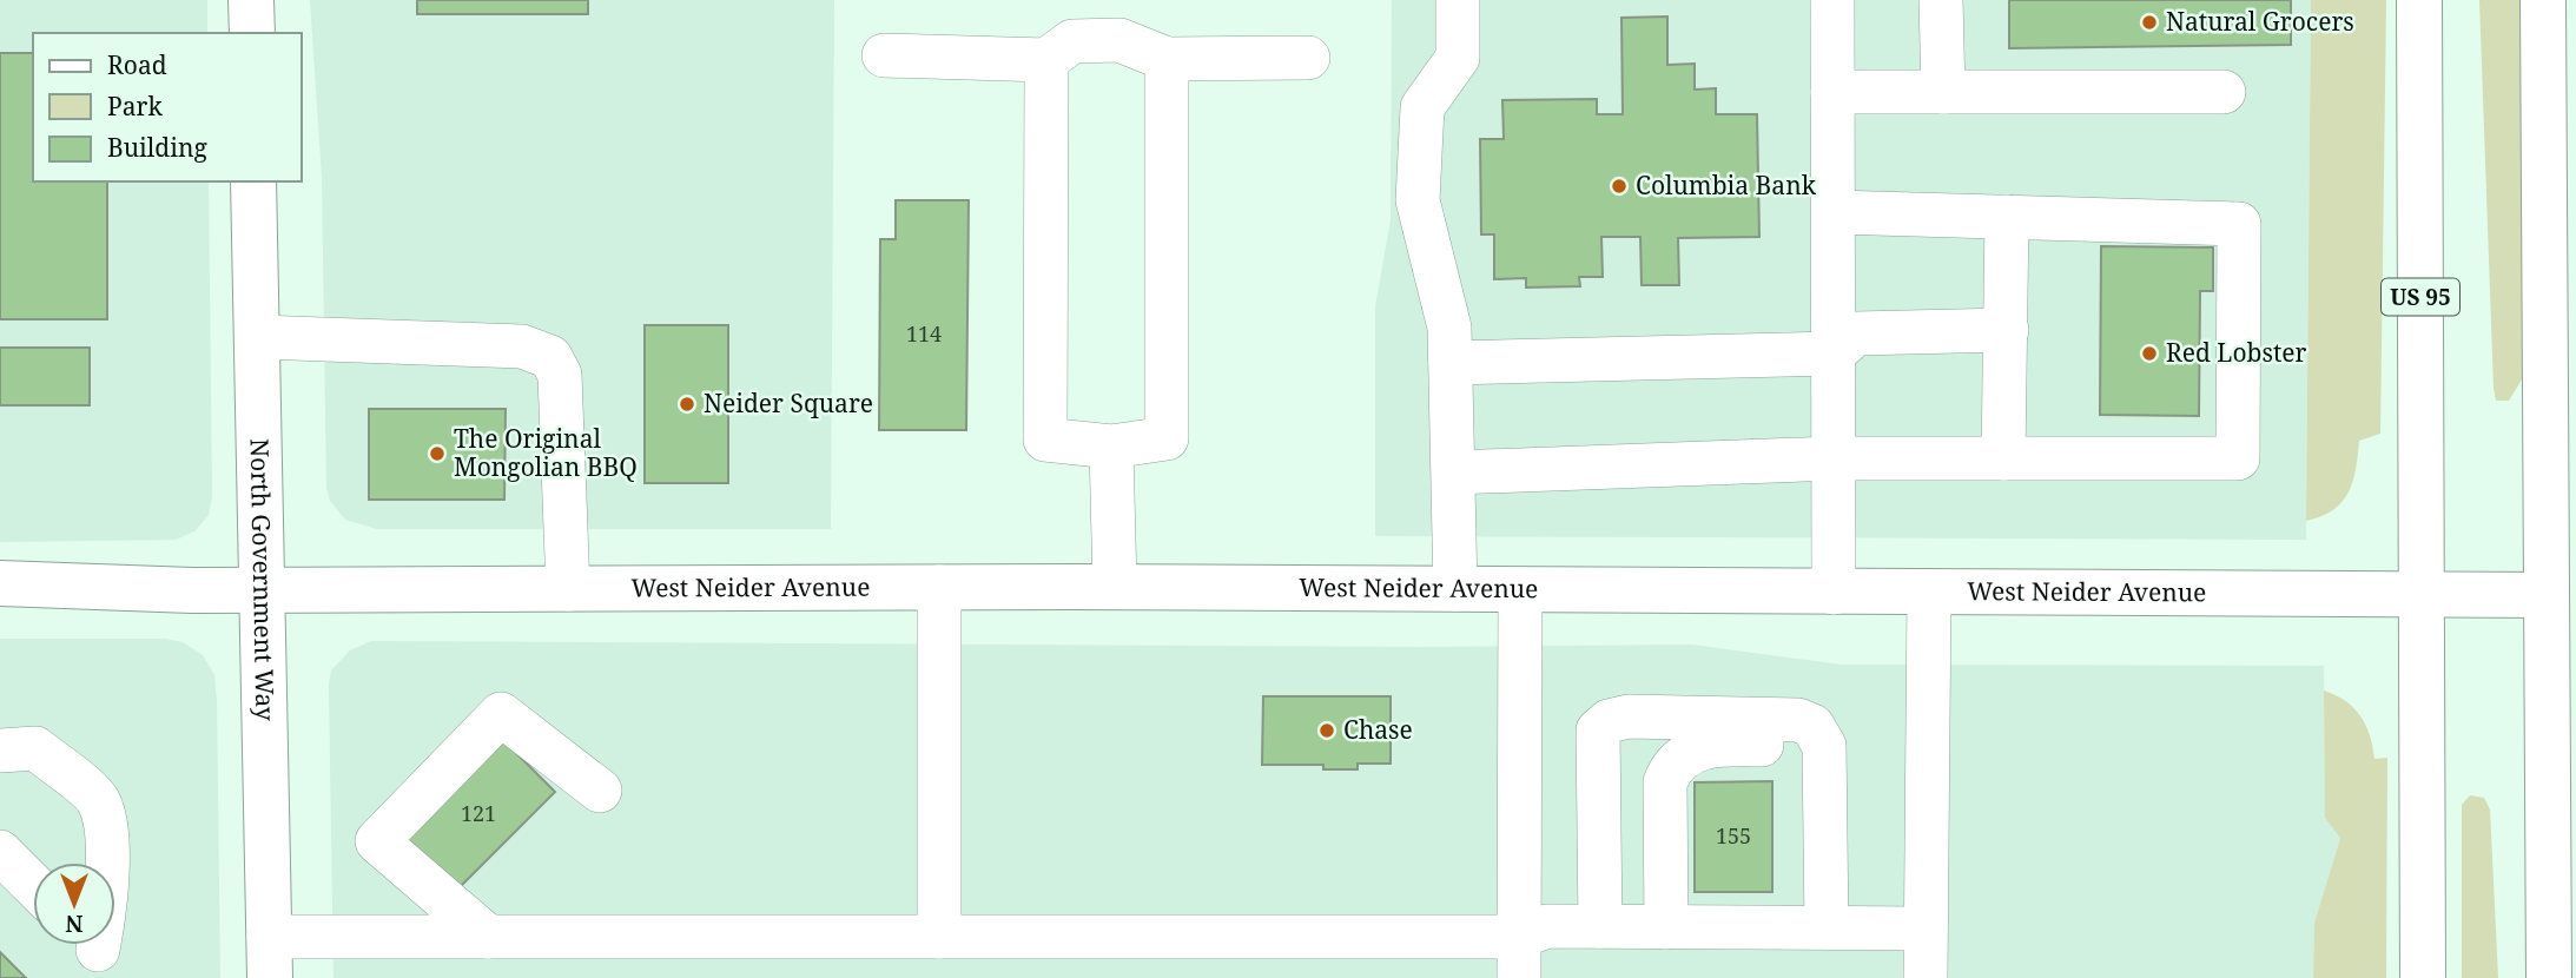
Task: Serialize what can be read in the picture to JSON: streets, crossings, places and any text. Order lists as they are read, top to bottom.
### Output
{
  "streets": {
    "main road": ["US 95", "North Government Way", "West Neider Avenue"]
  },
  "crossings": [
    ["US 95", "West Neider Avenue"],
    ["North Government Way", "West Neider Avenue"]
  ],
  "places": [
    "Natural Grocers",
    "Columbia Bank",
    "Red Lobster",
    "Neider Square",
    "The Original Mongolian BBQ",
    "Chase"
  ],
  "house_numbers": ["114", "121", "155"],
  "legend": ["Road", "Park", "Building"],
  "north": "bottom"
}
